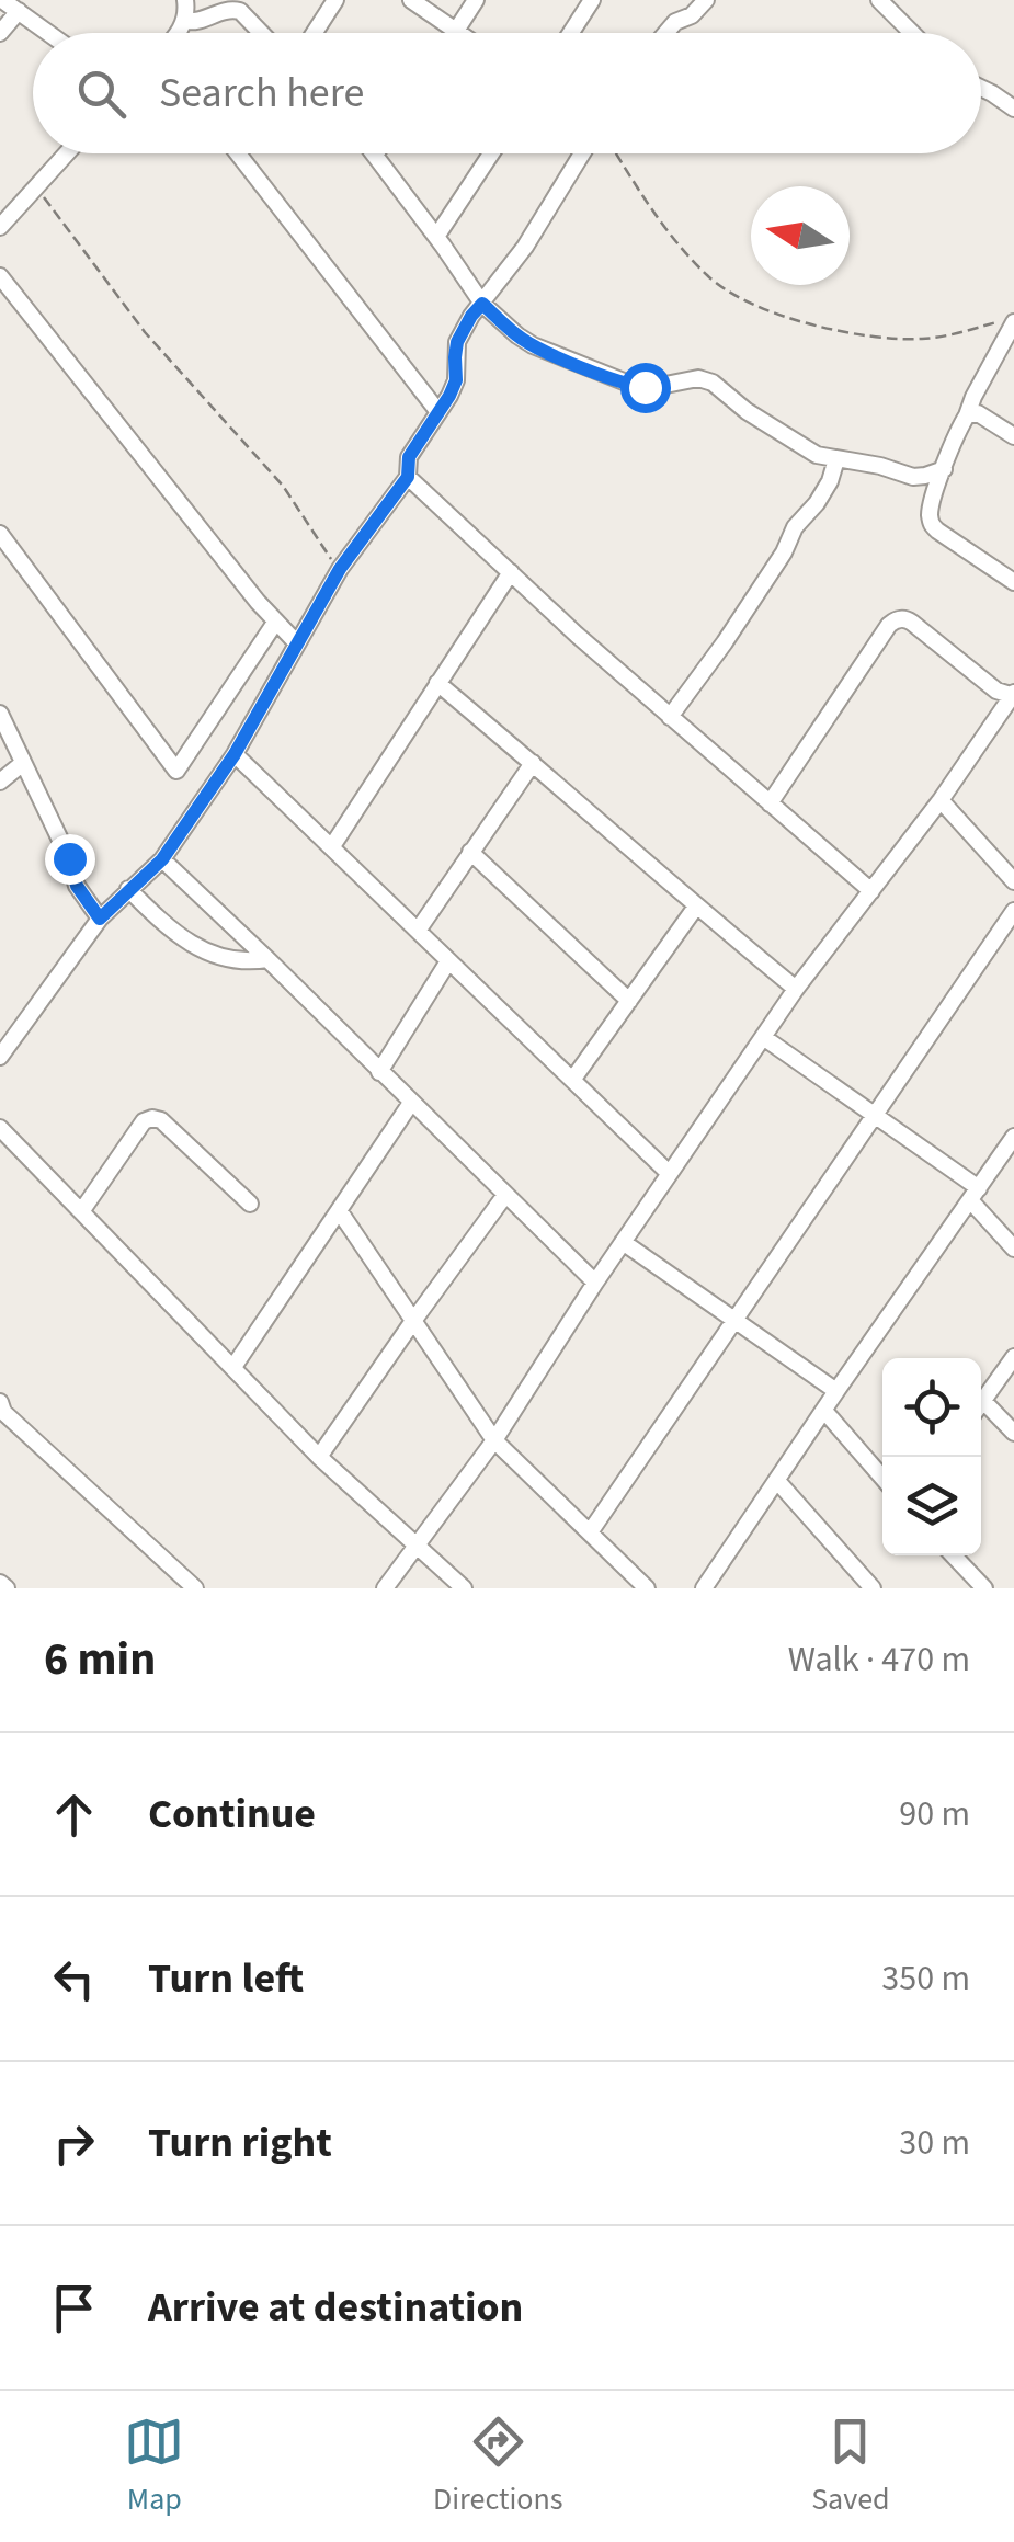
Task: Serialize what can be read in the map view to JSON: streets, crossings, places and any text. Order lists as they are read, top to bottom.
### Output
{
  "north": "left",
  "page": {
    "search": "Search here",
    "heading": ["6 min", "Walk · 470 m"],
    "list": [
      ["Continue", "90 m"],
      ["Turn left", "350 m"],
      ["Turn right", "30 m"],
      "Arrive at destination"
    ],
    "nav": ["Map", "Directions", "Saved"]
  }
}
